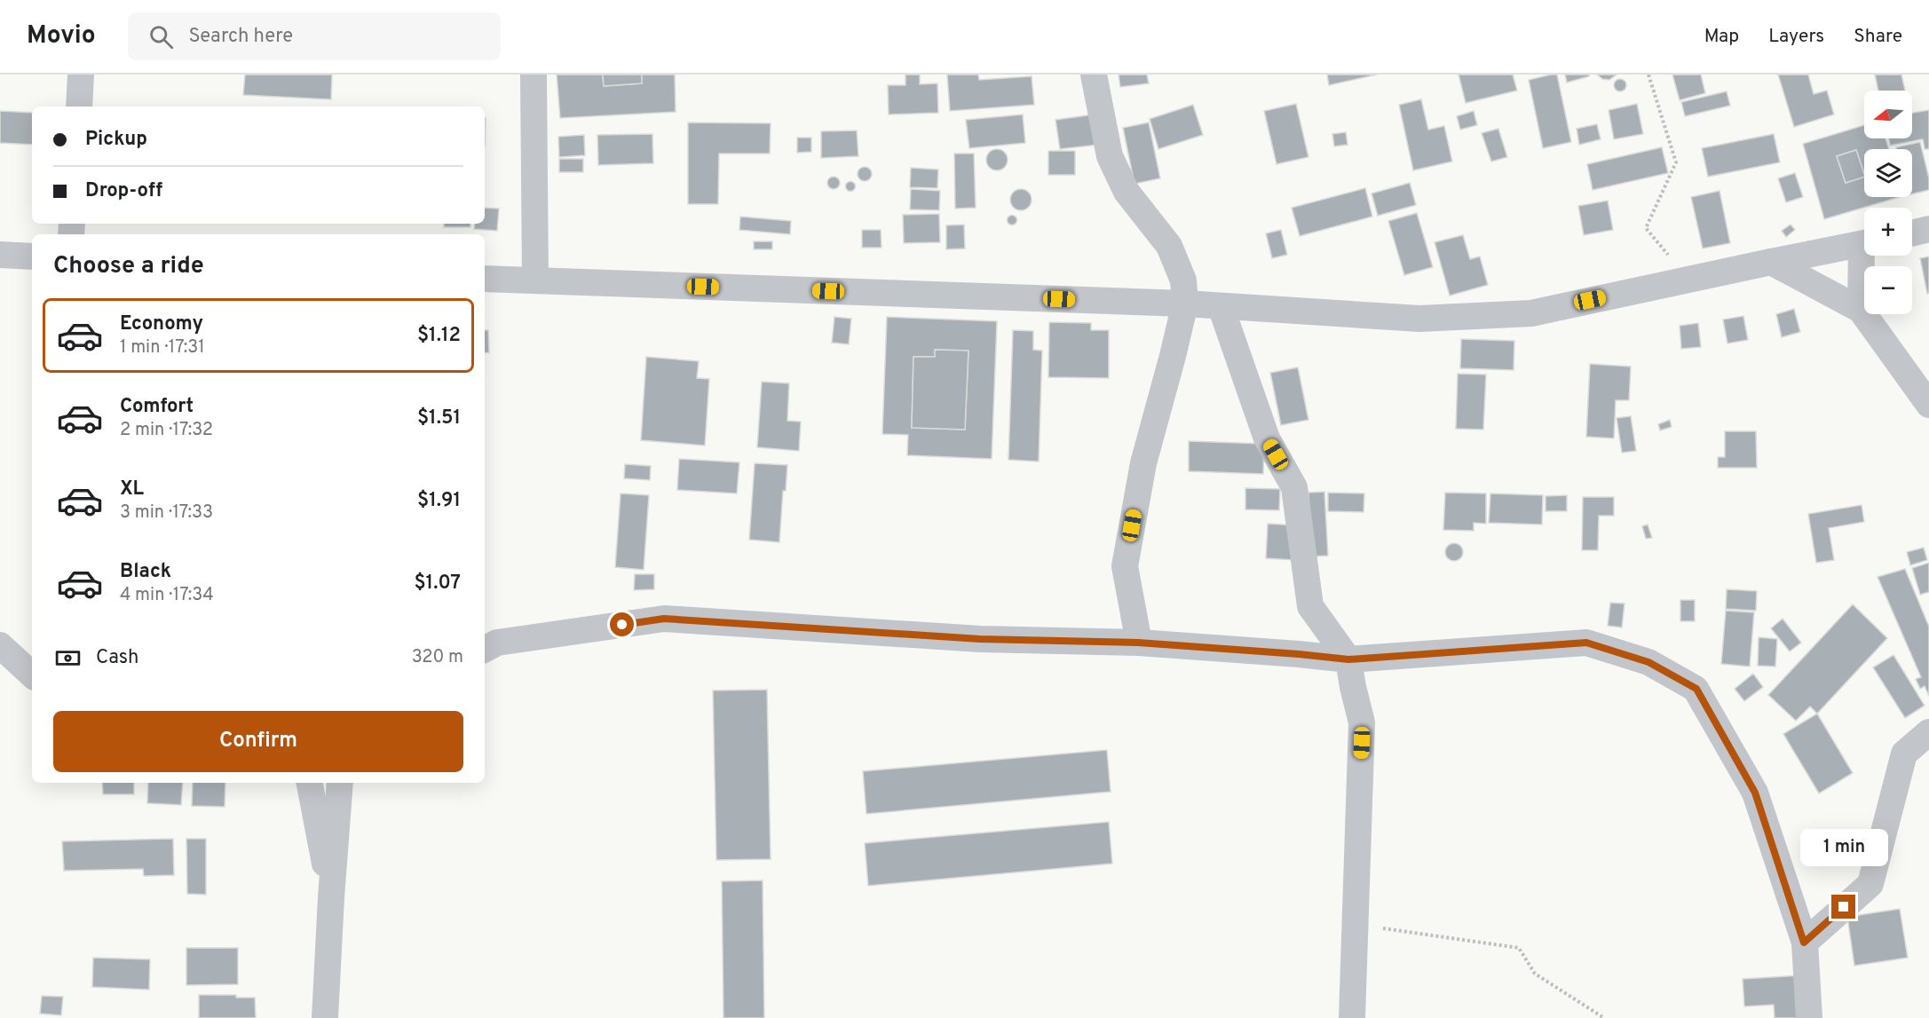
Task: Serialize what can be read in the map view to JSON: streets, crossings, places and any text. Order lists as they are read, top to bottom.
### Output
{
  "north": "left",
  "page": {
    "header": "Movio",
    "search": "Search here",
    "nav": ["Map", "Layers", "Share"],
    "map_buttons": ["+", "−"],
    "banner": ["Pickup", "Drop-off"],
    "heading": "Choose a ride",
    "list": [
      {
        "name": "Economy",
        "note": "1 min · 17:31",
        "value": "$1.12"
      },
      {
        "name": "Comfort",
        "note": "2 min · 17:32",
        "value": "$1.51"
      },
      {
        "name": "XL",
        "note": "3 min · 17:33",
        "value": "$1.91"
      },
      {
        "name": "Black",
        "note": "4 min · 17:34",
        "value": "$1.07"
      }
    ],
    "pay": ["Cash", "320 m"],
    "buttons": "Confirm",
    "bubble": "1 min"
  }
}
